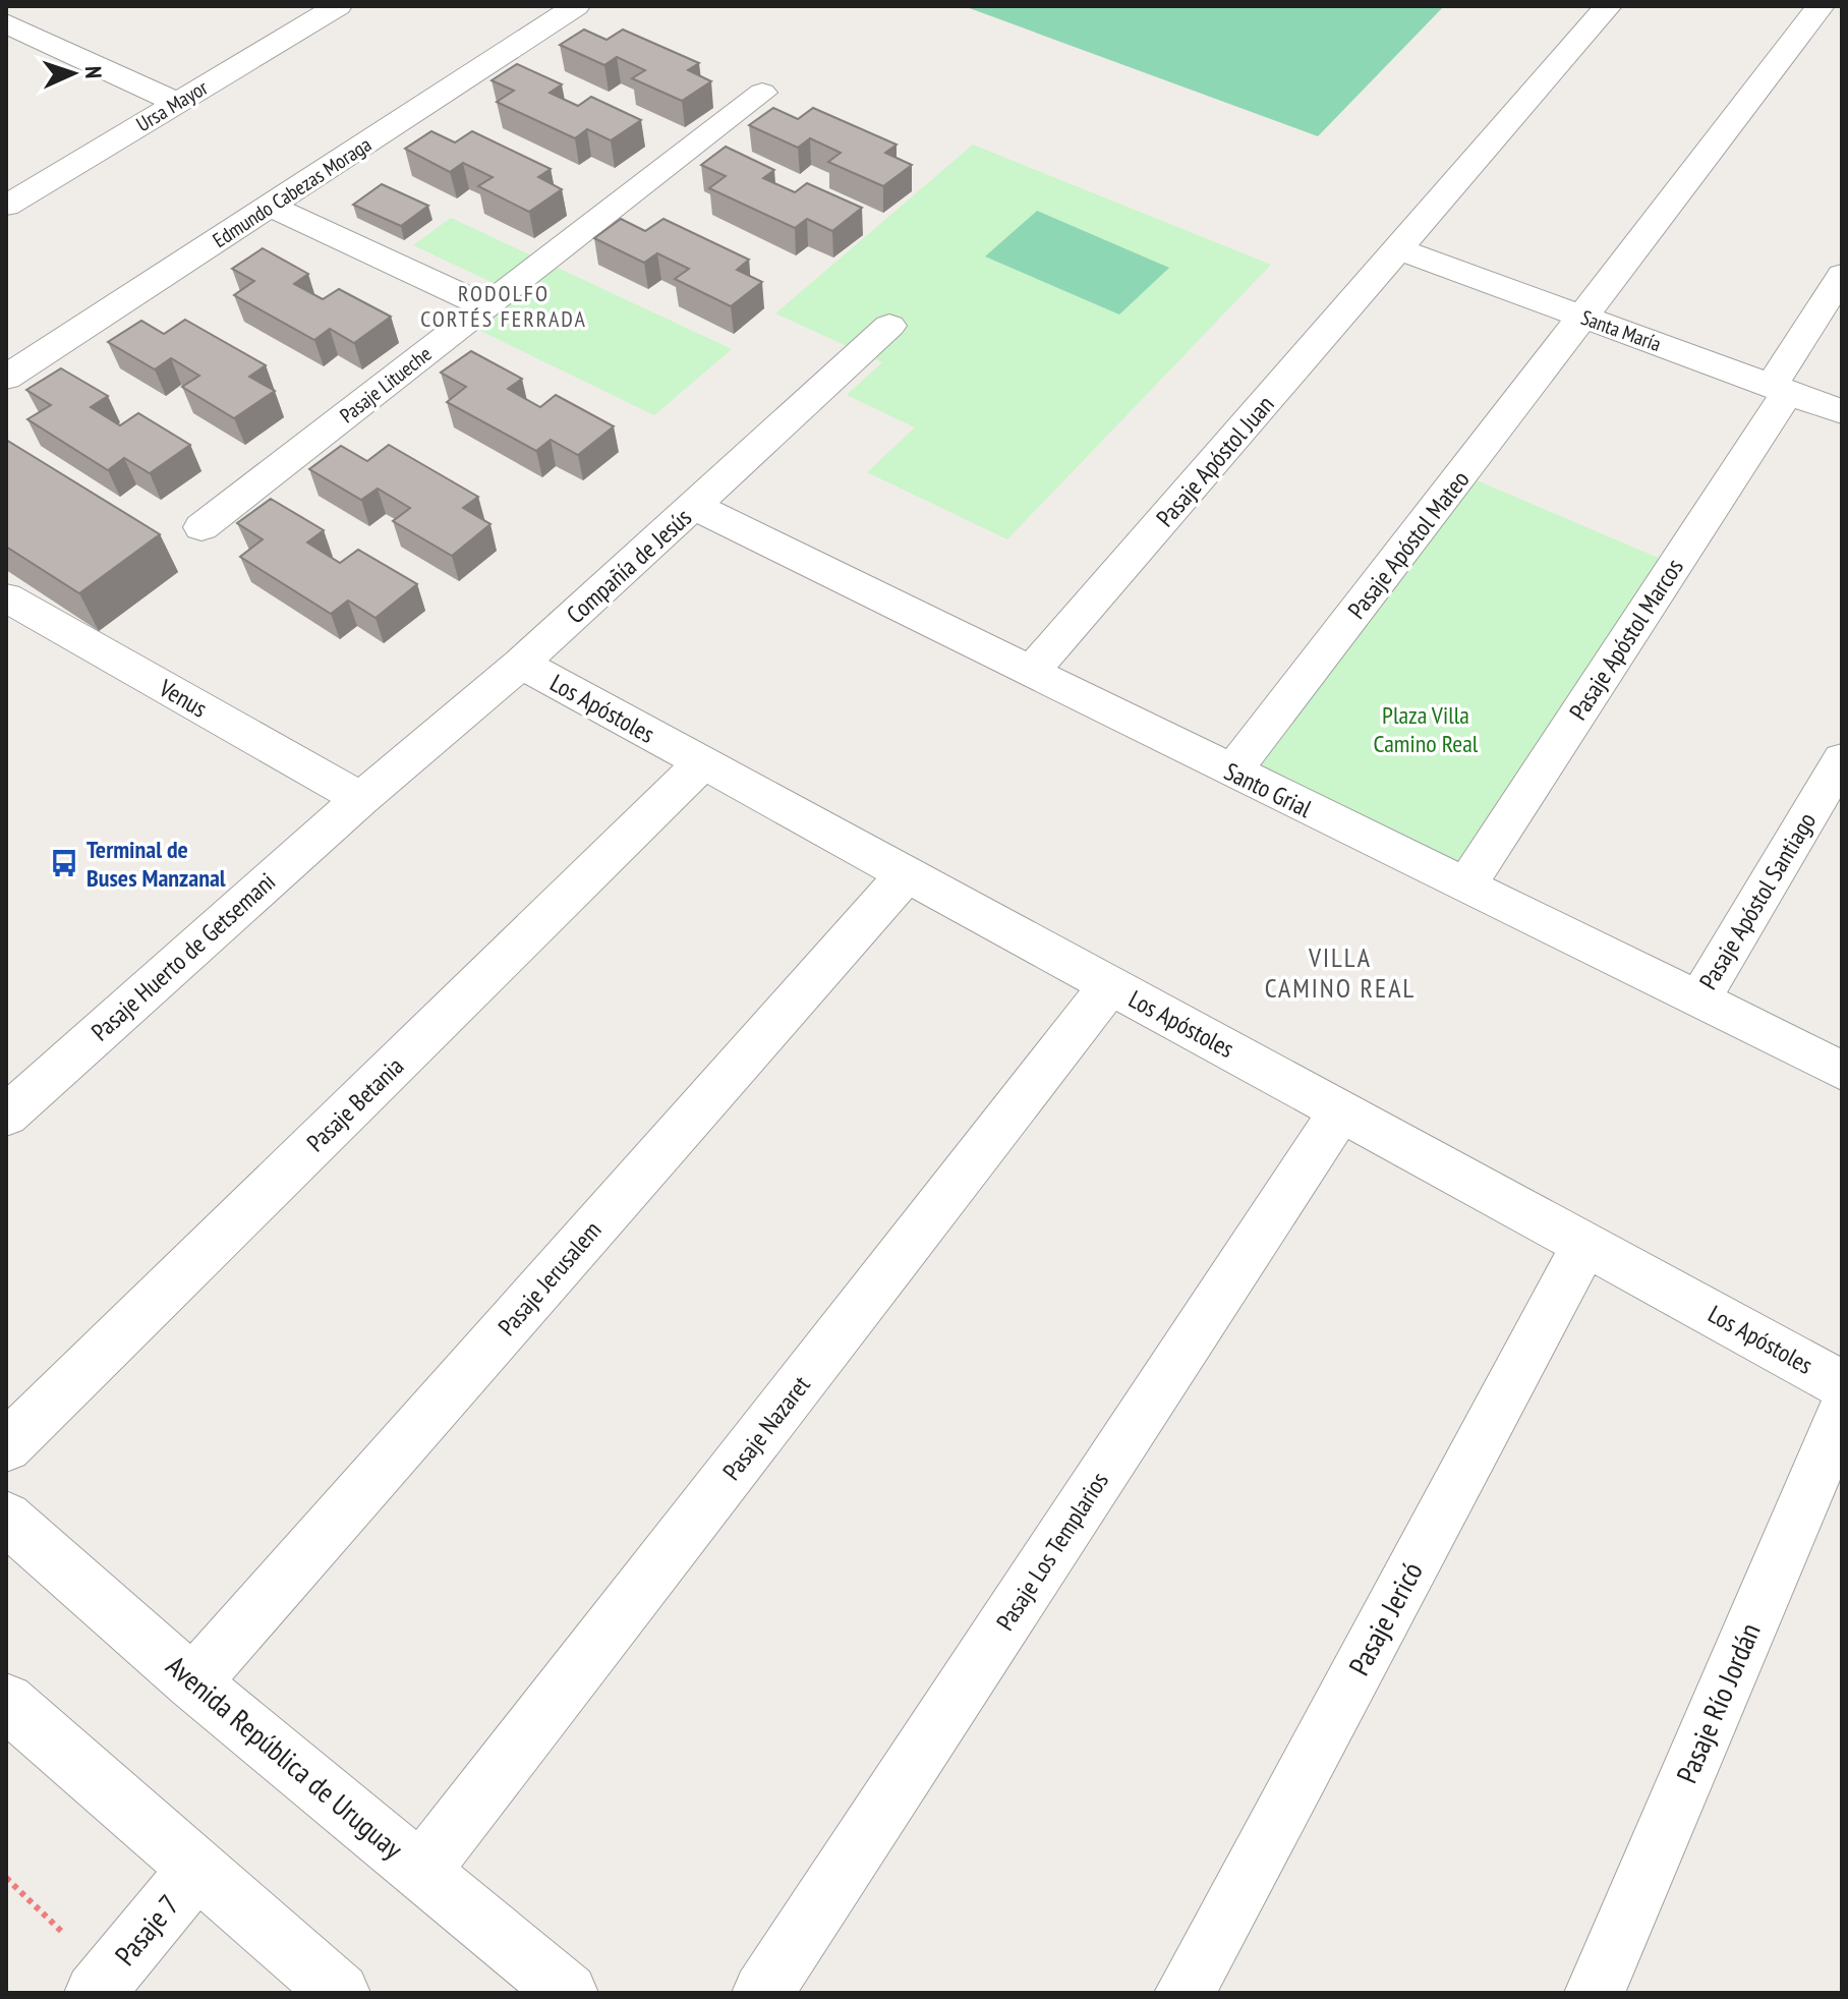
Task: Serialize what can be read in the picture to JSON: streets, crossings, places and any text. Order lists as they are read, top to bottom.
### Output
{
  "streets": {
    "street": [
      "Ursa Mayor",
      "Edmundo Cabezas Moraga",
      "Santa María",
      "Pasaje Litueche",
      "Pasaje Apóstol Juan",
      "Pasaje Apóstol Mateo",
      "Compañía de Jesús",
      "Pasaje Apóstol Marcos",
      "Venus",
      "Los Apóstoles",
      "Santo Grial",
      "Pasaje Apóstol Santiago",
      "Pasaje Huerto de Getsemani",
      "Pasaje Betania",
      "Pasaje Jerusalem",
      "Pasaje Nazaret",
      "Pasaje Los Templarios",
      "Pasaje Jericó",
      "Pasaje Río Jordán",
      "Avenida República de Uruguay",
      "Pasaje 7"
    ]
  },
  "crossings": [
    ["Santa María", "Pasaje Apóstol Juan"],
    ["Santa María", "Pasaje Apóstol Mateo"],
    ["Santa María", "Pasaje Apóstol Marcos"],
    ["Pasaje Apóstol Juan", "Santo Grial"],
    ["Pasaje Apóstol Mateo", "Santo Grial"],
    ["Compañía de Jesús", "Venus"],
    ["Compañía de Jesús", "Los Apóstoles"],
    ["Compañía de Jesús", "Santo Grial"],
    ["Compañía de Jesús", "Pasaje Huerto de Getsemani"],
    ["Pasaje Apóstol Marcos", "Santo Grial"],
    ["Venus", "Pasaje Huerto de Getsemani"],
    ["Los Apóstoles", "Pasaje Betania"],
    ["Los Apóstoles", "Pasaje Jerusalem"],
    ["Los Apóstoles", "Pasaje Nazaret"],
    ["Los Apóstoles", "Pasaje Los Templarios"],
    ["Los Apóstoles", "Pasaje Jericó"],
    ["Santo Grial", "Pasaje Apóstol Santiago"],
    ["Pasaje Jerusalem", "Avenida República de Uruguay"],
    ["Pasaje Nazaret", "Avenida República de Uruguay"]
  ],
  "districts": ["RODOLFO CORTÉS FERRADA", "VILLA CAMINO REAL"],
  "parks": ["Plaza Villa Camino Real"],
  "places": {
    "bus stop": ["Terminal de Buses Manzanal"]
  },
  "north": "right"
}
